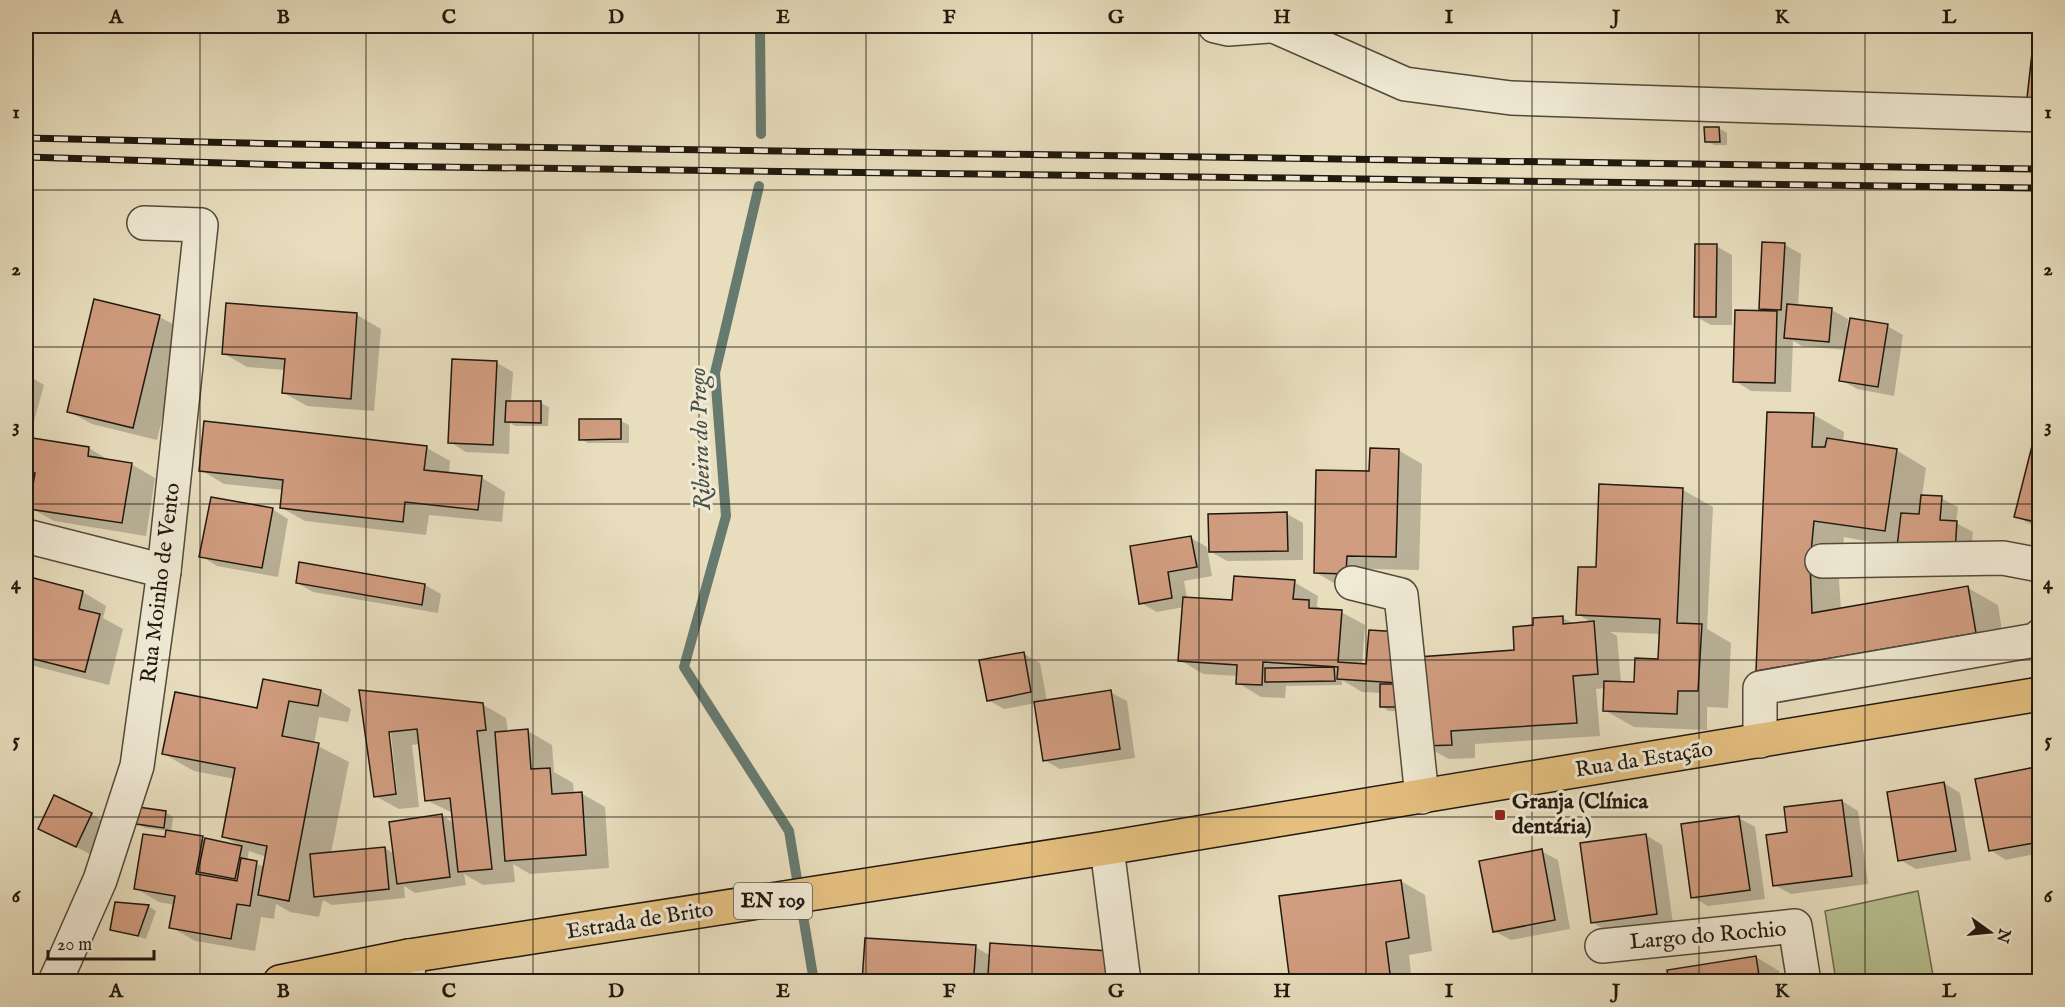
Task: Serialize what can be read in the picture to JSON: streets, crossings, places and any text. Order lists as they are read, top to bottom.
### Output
{
  "streets": {
    "main road": ["Rua da Estação", "EN 109", "Estrada de Brito"],
    "street": ["Rua Moinho de Vento", "Largo do Rochio"]
  },
  "crossings": [
    ["Rua da Estação", "Estrada de Brito"]
  ],
  "water": ["Ribeira do Prego"],
  "places": {
    "transit": ["Granja (Clínica dentária)"]
  },
  "scale_bar": "20 m",
  "north": "right",
  "grid": {
    "columns": [
      "A",
      "B",
      "C",
      "D",
      "E",
      "F",
      "G",
      "H",
      "I",
      "J",
      "K",
      "L"
    ],
    "rows": [
      "1",
      "2",
      "3",
      "4",
      "5",
      "6"
    ]
  }
}
